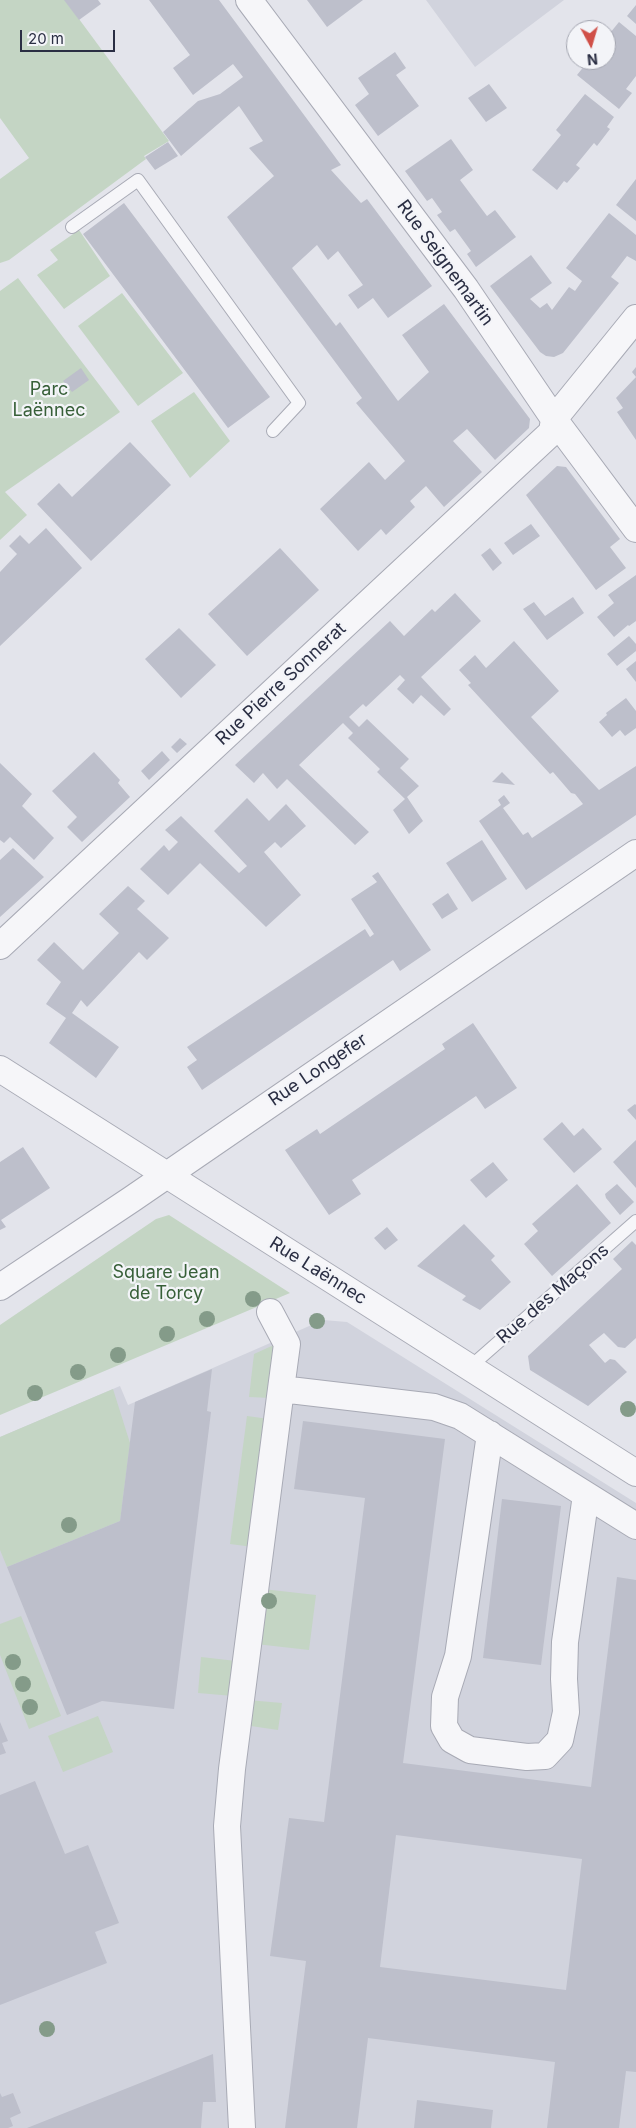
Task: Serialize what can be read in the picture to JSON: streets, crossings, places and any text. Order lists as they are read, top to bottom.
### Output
{
  "streets": {
    "street": [
      "Rue Seignemartin",
      "Rue Pierre Sonnerat",
      "Rue Longefer",
      "Rue Laënnec"
    ],
    "lane": ["Rue des Maçons"]
  },
  "crossings": [
    ["Rue Seignemartin", "Rue Pierre Sonnerat"],
    ["Rue Longefer", "Rue Laënnec"],
    ["Rue Laënnec", "Rue des Maçons"]
  ],
  "parks": ["Parc Laënnec", "Square Jean de Torcy"],
  "scale_bar": "20 m",
  "north": "bottom"
}
